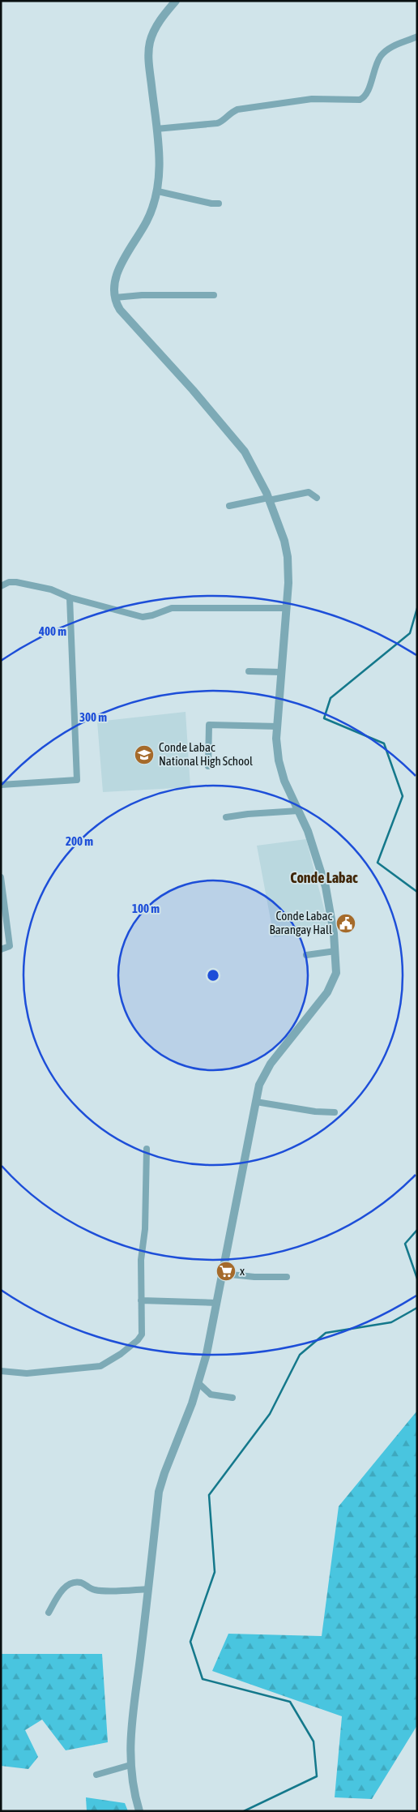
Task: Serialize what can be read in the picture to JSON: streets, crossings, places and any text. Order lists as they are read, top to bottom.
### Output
{
  "districts": ["Conde Labac"],
  "places": {
    "school or university": ["Conde Labac National High School"],
    "public building": ["Conde Labac Barangay Hall"],
    "supermarket": ["x"]
  },
  "rings": [
    "400 m",
    "300 m",
    "200 m",
    "100 m"
  ]
}
